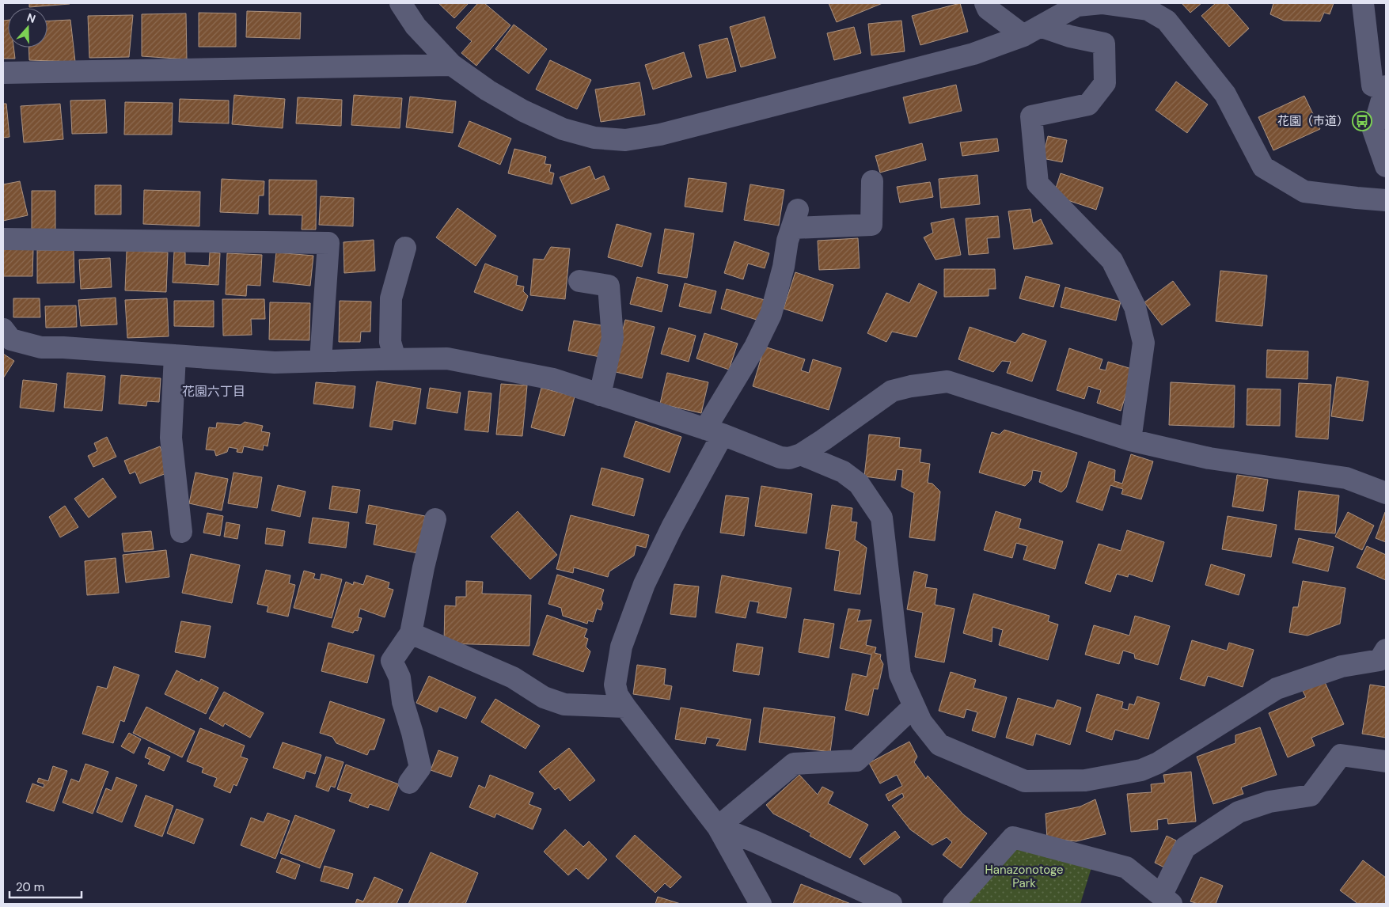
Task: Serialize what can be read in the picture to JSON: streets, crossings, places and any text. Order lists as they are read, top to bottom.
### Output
{
  "districts": ["花園六丁目"],
  "parks": ["Hanazonotoge Park"],
  "places": {
    "bus stop": ["花園（市道）"]
  },
  "scale_bar": "20 m",
  "north": "top"
}
